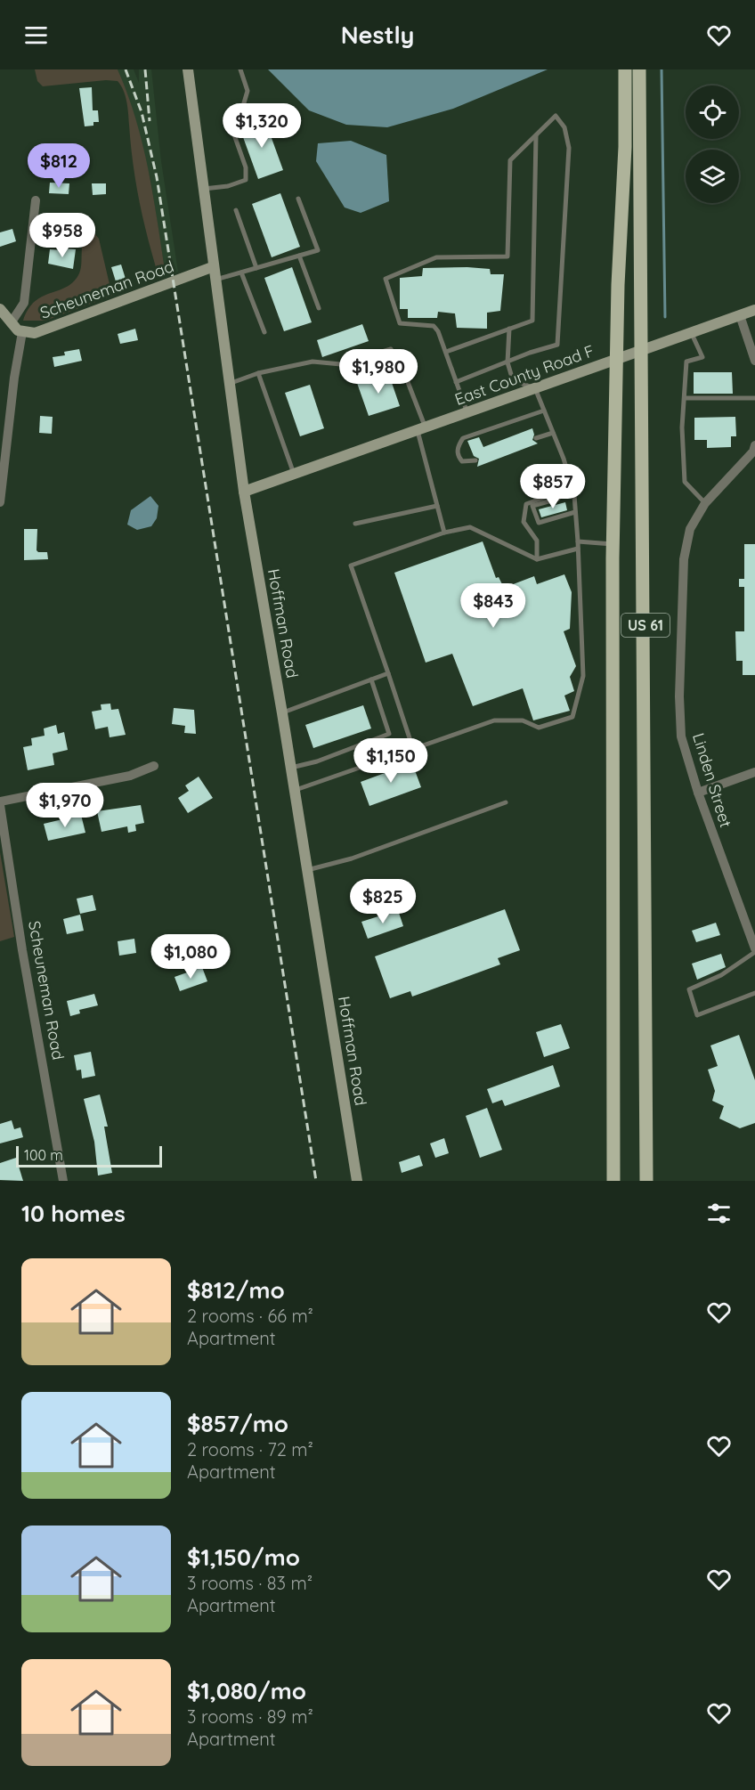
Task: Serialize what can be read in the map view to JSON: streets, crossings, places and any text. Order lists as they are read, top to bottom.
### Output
{
  "streets": {
    "main road": ["US 61"],
    "street": [
      "Scheuneman Road",
      "East County Road F",
      "Hoffman Road",
      "Linden Street"
    ]
  },
  "crossings": [
    ["Scheuneman Road", "Hoffman Road"],
    ["East County Road F", "Hoffman Road"],
    ["East County Road F", "US 61"]
  ],
  "scale_bar": "100 m",
  "page": {
    "header": "Nestly",
    "price": [
      "$1,320",
      "$812",
      "$958",
      "$1,980",
      "$857",
      "$843",
      "$1,150",
      "$1,970",
      "$825",
      "$1,080"
    ],
    "scale": "100 m",
    "heading": "10 homes",
    "list": [
      {
        "name": "$812/mo",
        "note": "2 rooms · 66 m² · Apartment"
      },
      {
        "name": "$857/mo",
        "note": "2 rooms · 72 m² · Apartment"
      },
      {
        "name": "$1,150/mo",
        "note": "3 rooms · 83 m² · Apartment"
      },
      {
        "name": "$1,080/mo",
        "note": "3 rooms · 89 m² · Apartment"
      }
    ]
  }
}
